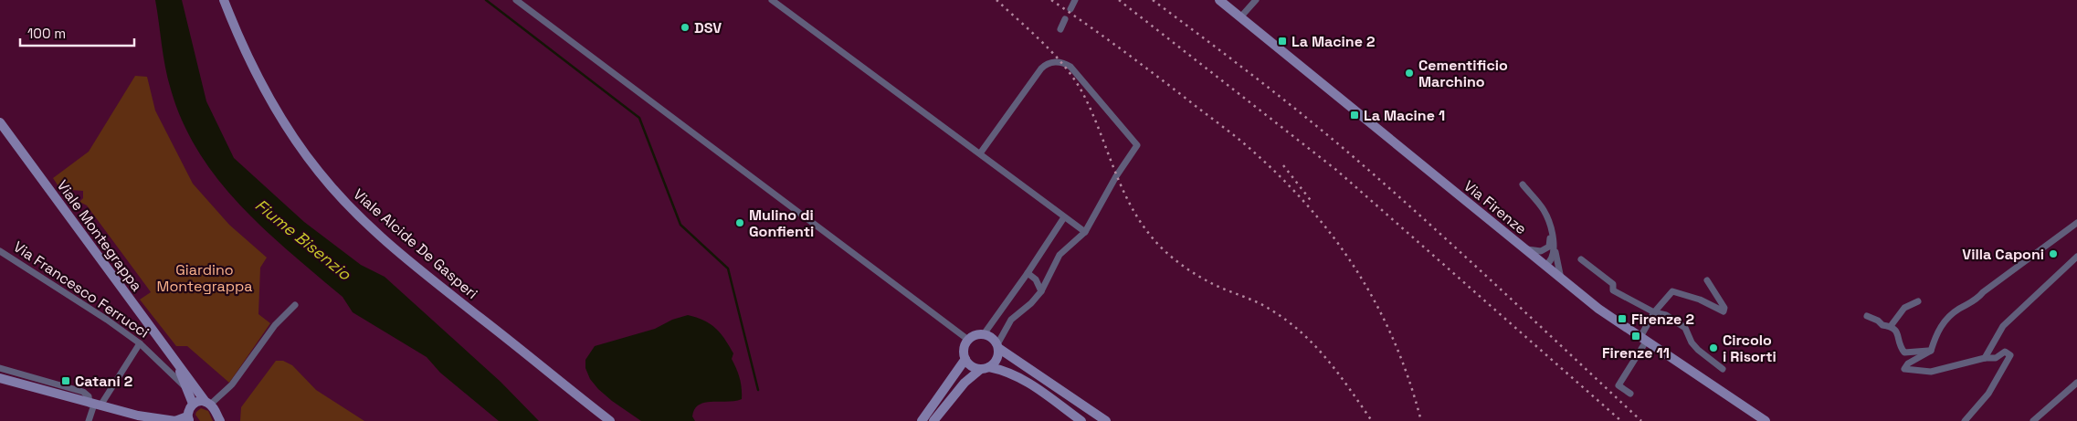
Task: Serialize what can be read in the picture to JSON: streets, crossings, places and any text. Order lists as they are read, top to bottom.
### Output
{
  "streets": {
    "street": [
      "Via Firenze",
      "Viale Montegrappa",
      "Viale Alcide De Gasperi",
      "Via Francesco Ferrucci"
    ]
  },
  "water": ["Fiume Bisenzio"],
  "parks": ["Giardino Montegrappa"],
  "places": {
    "other": [
      "DSV",
      "Cementificio Marchino",
      "Mulino di Gonfienti",
      "Villa Caponi",
      "Circolo i Risorti"
    ],
    "transit": [
      "La Macine 2",
      "La Macine 1",
      "Firenze 2",
      "Firenze 11",
      "Catani 2"
    ]
  },
  "scale_bar": "100 m"
}
